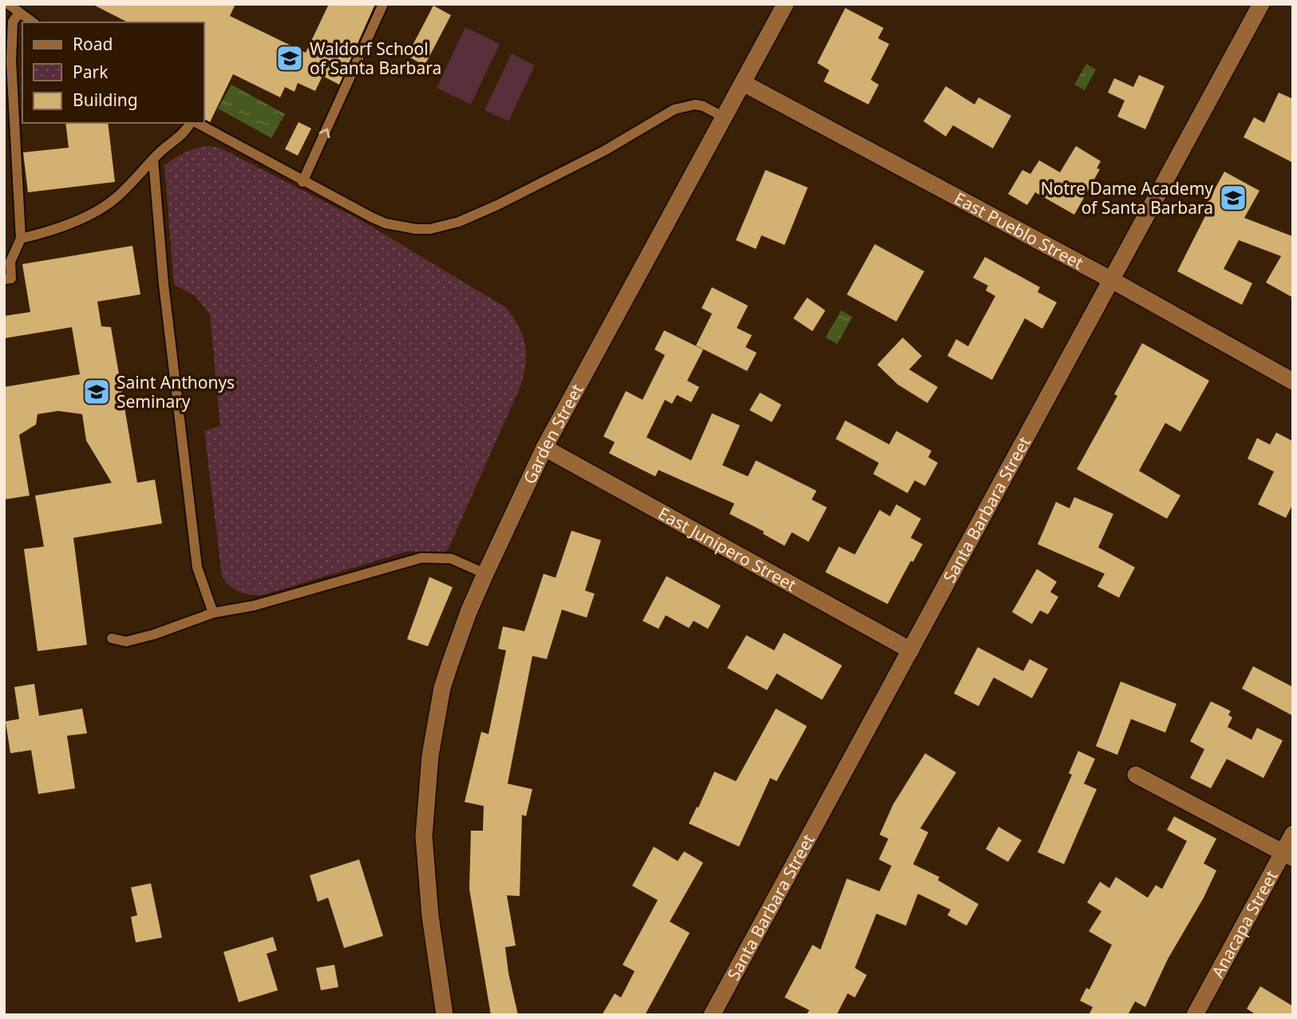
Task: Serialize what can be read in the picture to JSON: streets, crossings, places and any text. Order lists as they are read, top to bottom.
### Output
{
  "streets": {
    "street": [
      "East Pueblo Street",
      "Garden Street",
      "Santa Barbara Street",
      "East Junipero Street",
      "Anacapa Street"
    ]
  },
  "crossings": [
    ["East Pueblo Street", "Garden Street"],
    ["East Pueblo Street", "Santa Barbara Street"],
    ["Garden Street", "East Junipero Street"],
    ["Santa Barbara Street", "East Junipero Street"]
  ],
  "places": {
    "school or university": ["Waldorf School of Santa Barbara", "Notre Dame Academy of Santa Barbara", "Saint Anthonys Seminary"]
  },
  "legend": ["Road", "Park", "Building"]
}
